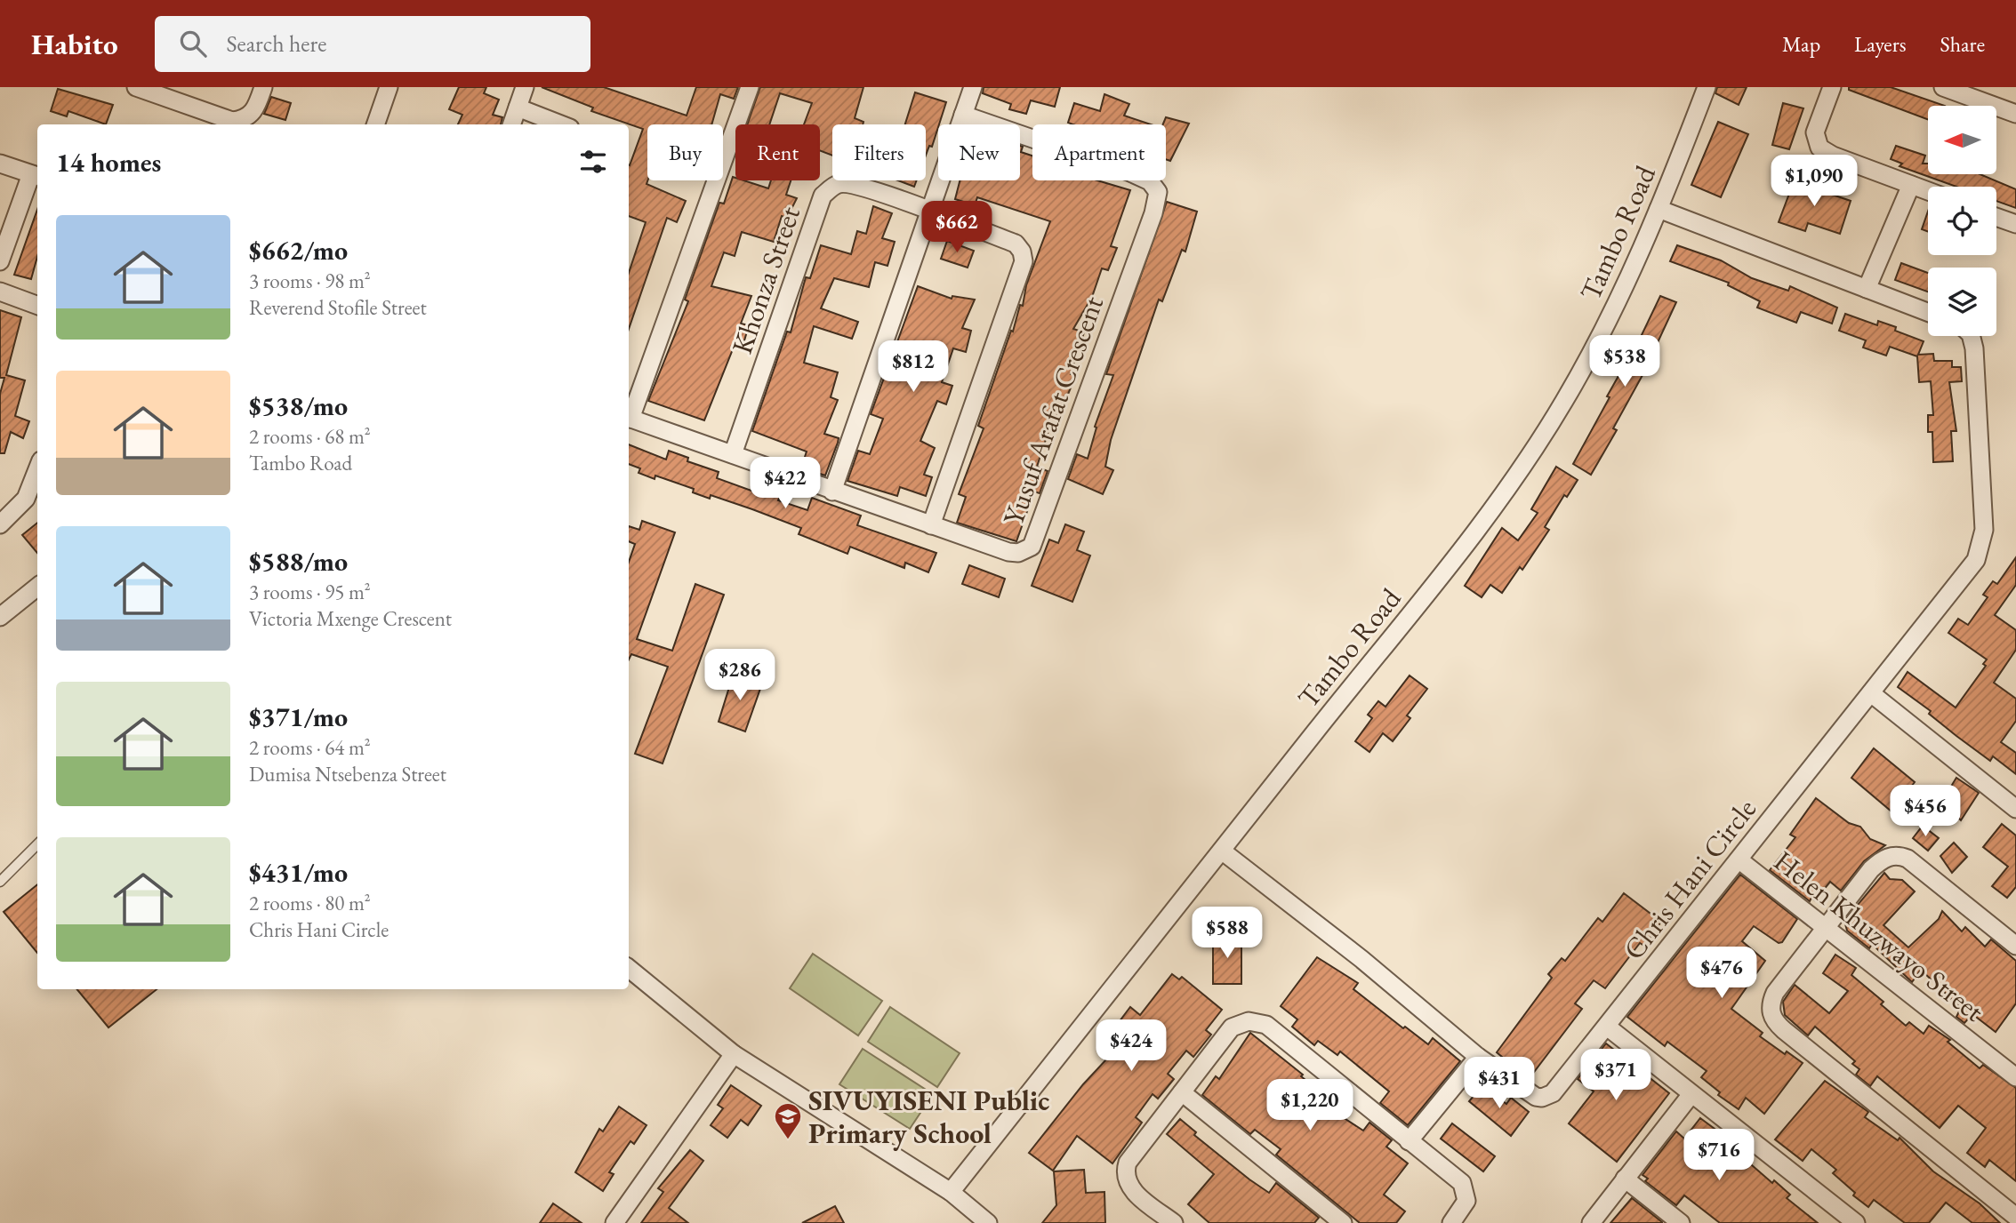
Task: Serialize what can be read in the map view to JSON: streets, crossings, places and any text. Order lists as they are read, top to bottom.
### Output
{
  "streets": {
    "street": [
      "Tambo Road",
      "Khonza Street",
      "Yusuf Arafat Crescent",
      "Chris Hani Circle",
      "Helen Khuzwayo Street"
    ]
  },
  "crossings": [
    ["Tambo Road", "Chris Hani Circle"],
    ["Khonza Street", "Yusuf Arafat Crescent"],
    ["Chris Hani Circle", "Helen Khuzwayo Street"]
  ],
  "places": {
    "school or university": ["SIVUYISENI Public Primary School"]
  },
  "north": "left",
  "page": {
    "header": "Habito",
    "search": "Search here",
    "nav": ["Map", "Layers", "Share"],
    "chip": [
      "Buy",
      "Rent",
      "Filters",
      "New",
      "Apartment"
    ],
    "heading": "14 homes",
    "price": [
      "$1,090",
      "$662",
      "$538",
      "$812",
      "$422",
      "$286",
      "$456",
      "$588",
      "$476",
      "$424",
      "$371",
      "$431",
      "$1,220",
      "$716"
    ],
    "list": [
      {
        "name": "$662/mo",
        "note": "3 rooms · 98 m² · Reverend Stofile Street"
      },
      {
        "name": "$538/mo",
        "note": "2 rooms · 68 m² · Tambo Road"
      },
      {
        "name": "$588/mo",
        "note": "3 rooms · 95 m² · Victoria Mxenge Crescent"
      },
      {
        "name": "$371/mo",
        "note": "2 rooms · 64 m² · Dumisa Ntsebenza Street"
      },
      {
        "name": "$431/mo",
        "note": "2 rooms · 80 m² · Chris Hani Circle"
      }
    ]
  }
}
